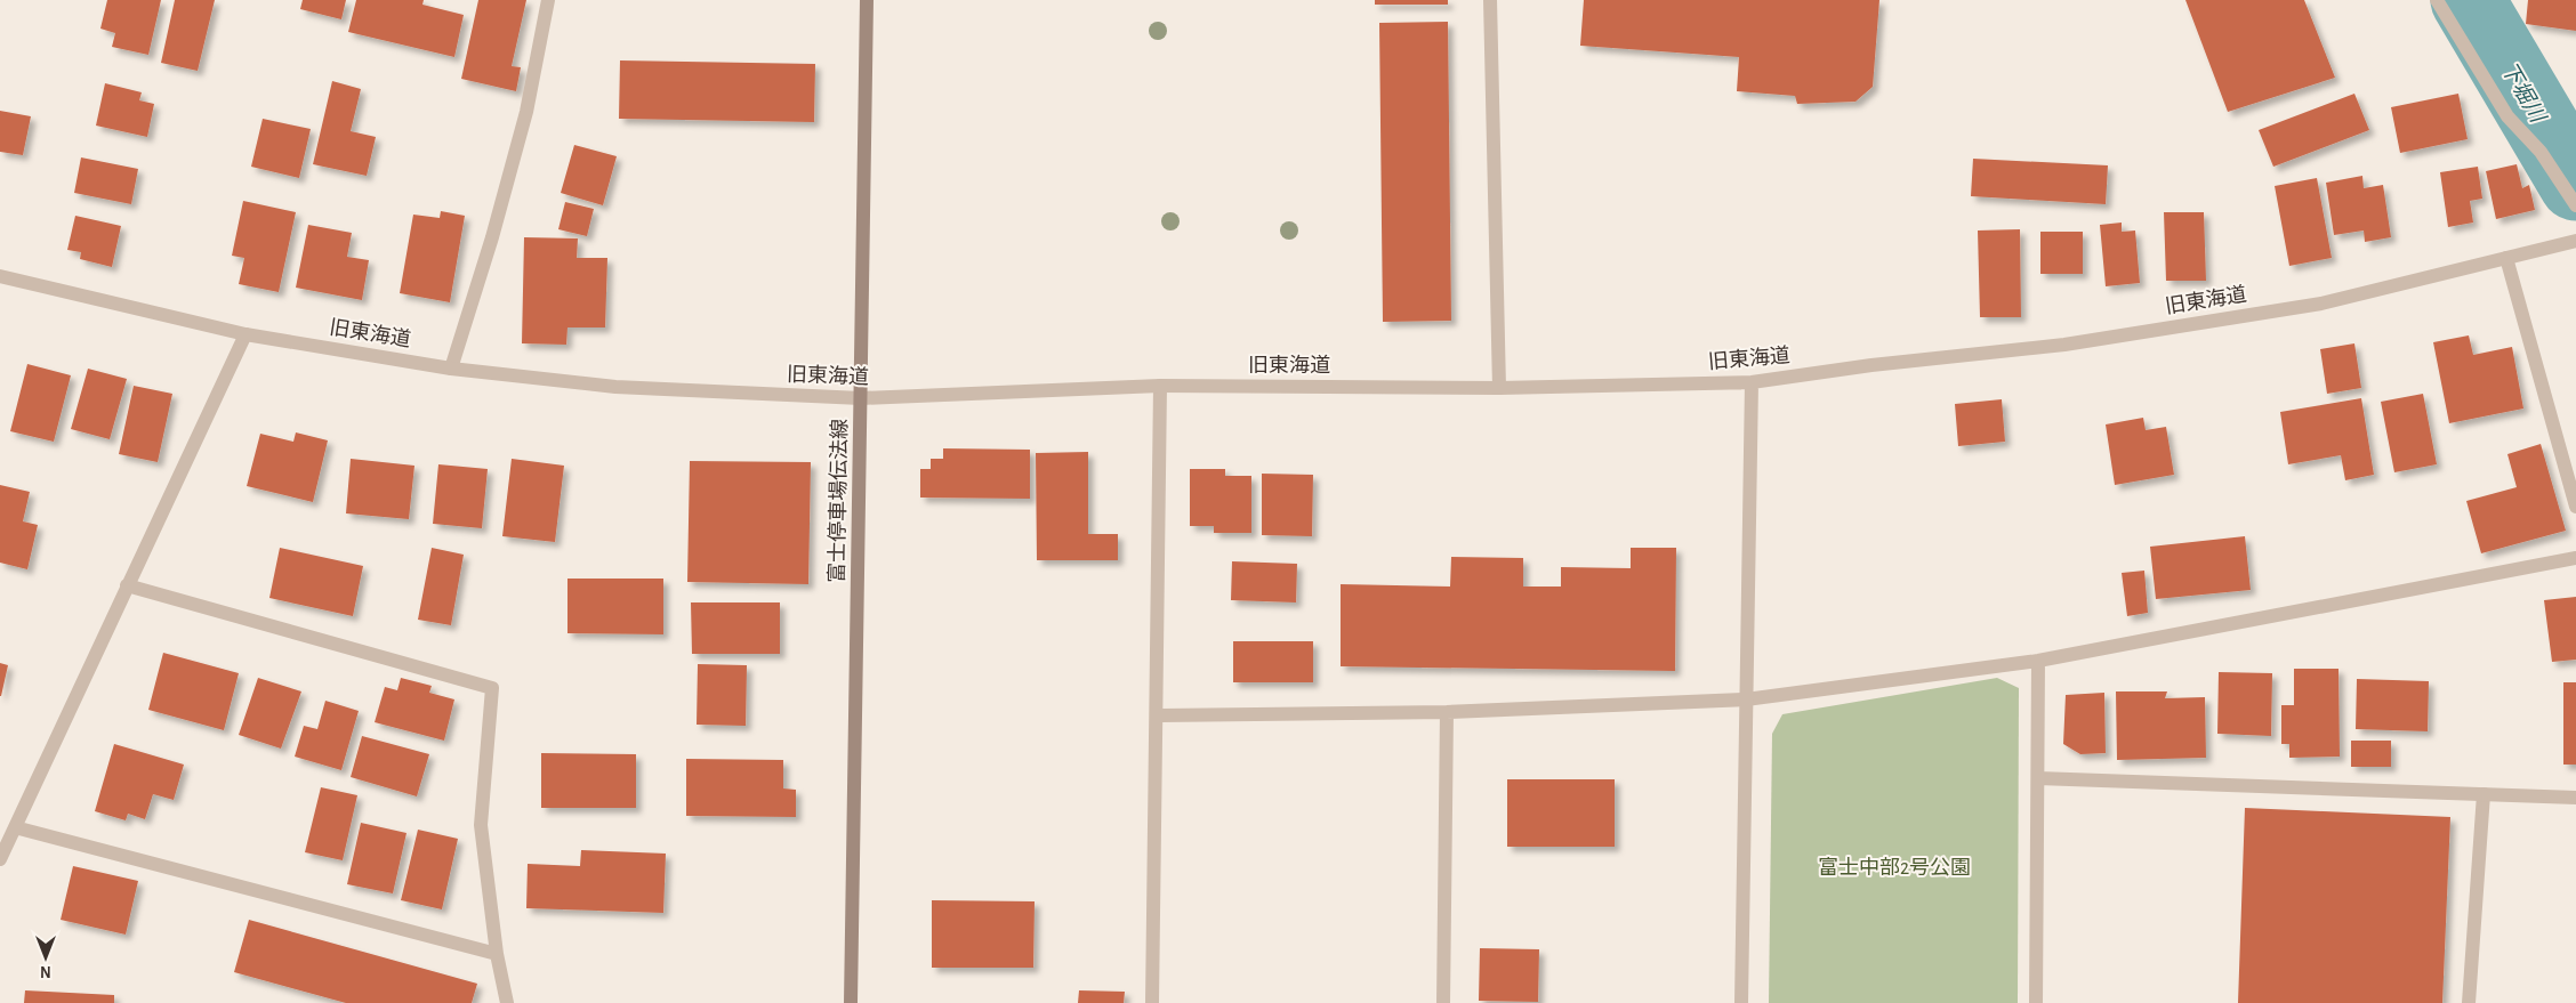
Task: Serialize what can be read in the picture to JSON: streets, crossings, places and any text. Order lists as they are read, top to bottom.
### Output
{
  "streets": {
    "main road": ["富士停車場伝法線"],
    "street": ["旧東海道"]
  },
  "crossings": [
    ["旧東海道", "富士停車場伝法線"]
  ],
  "water": ["下堀川"],
  "parks": ["富士中部2号公園"],
  "north": "bottom"
}
